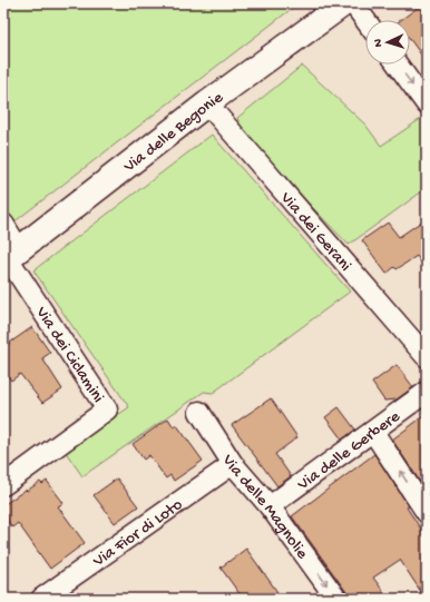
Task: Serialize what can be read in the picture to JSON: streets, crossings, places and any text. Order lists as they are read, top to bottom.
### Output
{
  "streets": {
    "street": [
      "Via delle Begonie",
      "Via dei Gerani",
      "Via dei Ciclamini",
      "Via delle Gerbere",
      "Via delle Magnolie",
      "Via Fior di Loto"
    ]
  },
  "crossings": [
    ["Via delle Begonie", "Via dei Gerani"],
    ["Via delle Begonie", "Via dei Ciclamini"],
    ["Via delle Gerbere", "Via delle Magnolie"],
    ["Via delle Magnolie", "Via Fior di Loto"]
  ],
  "north": "left"
}
